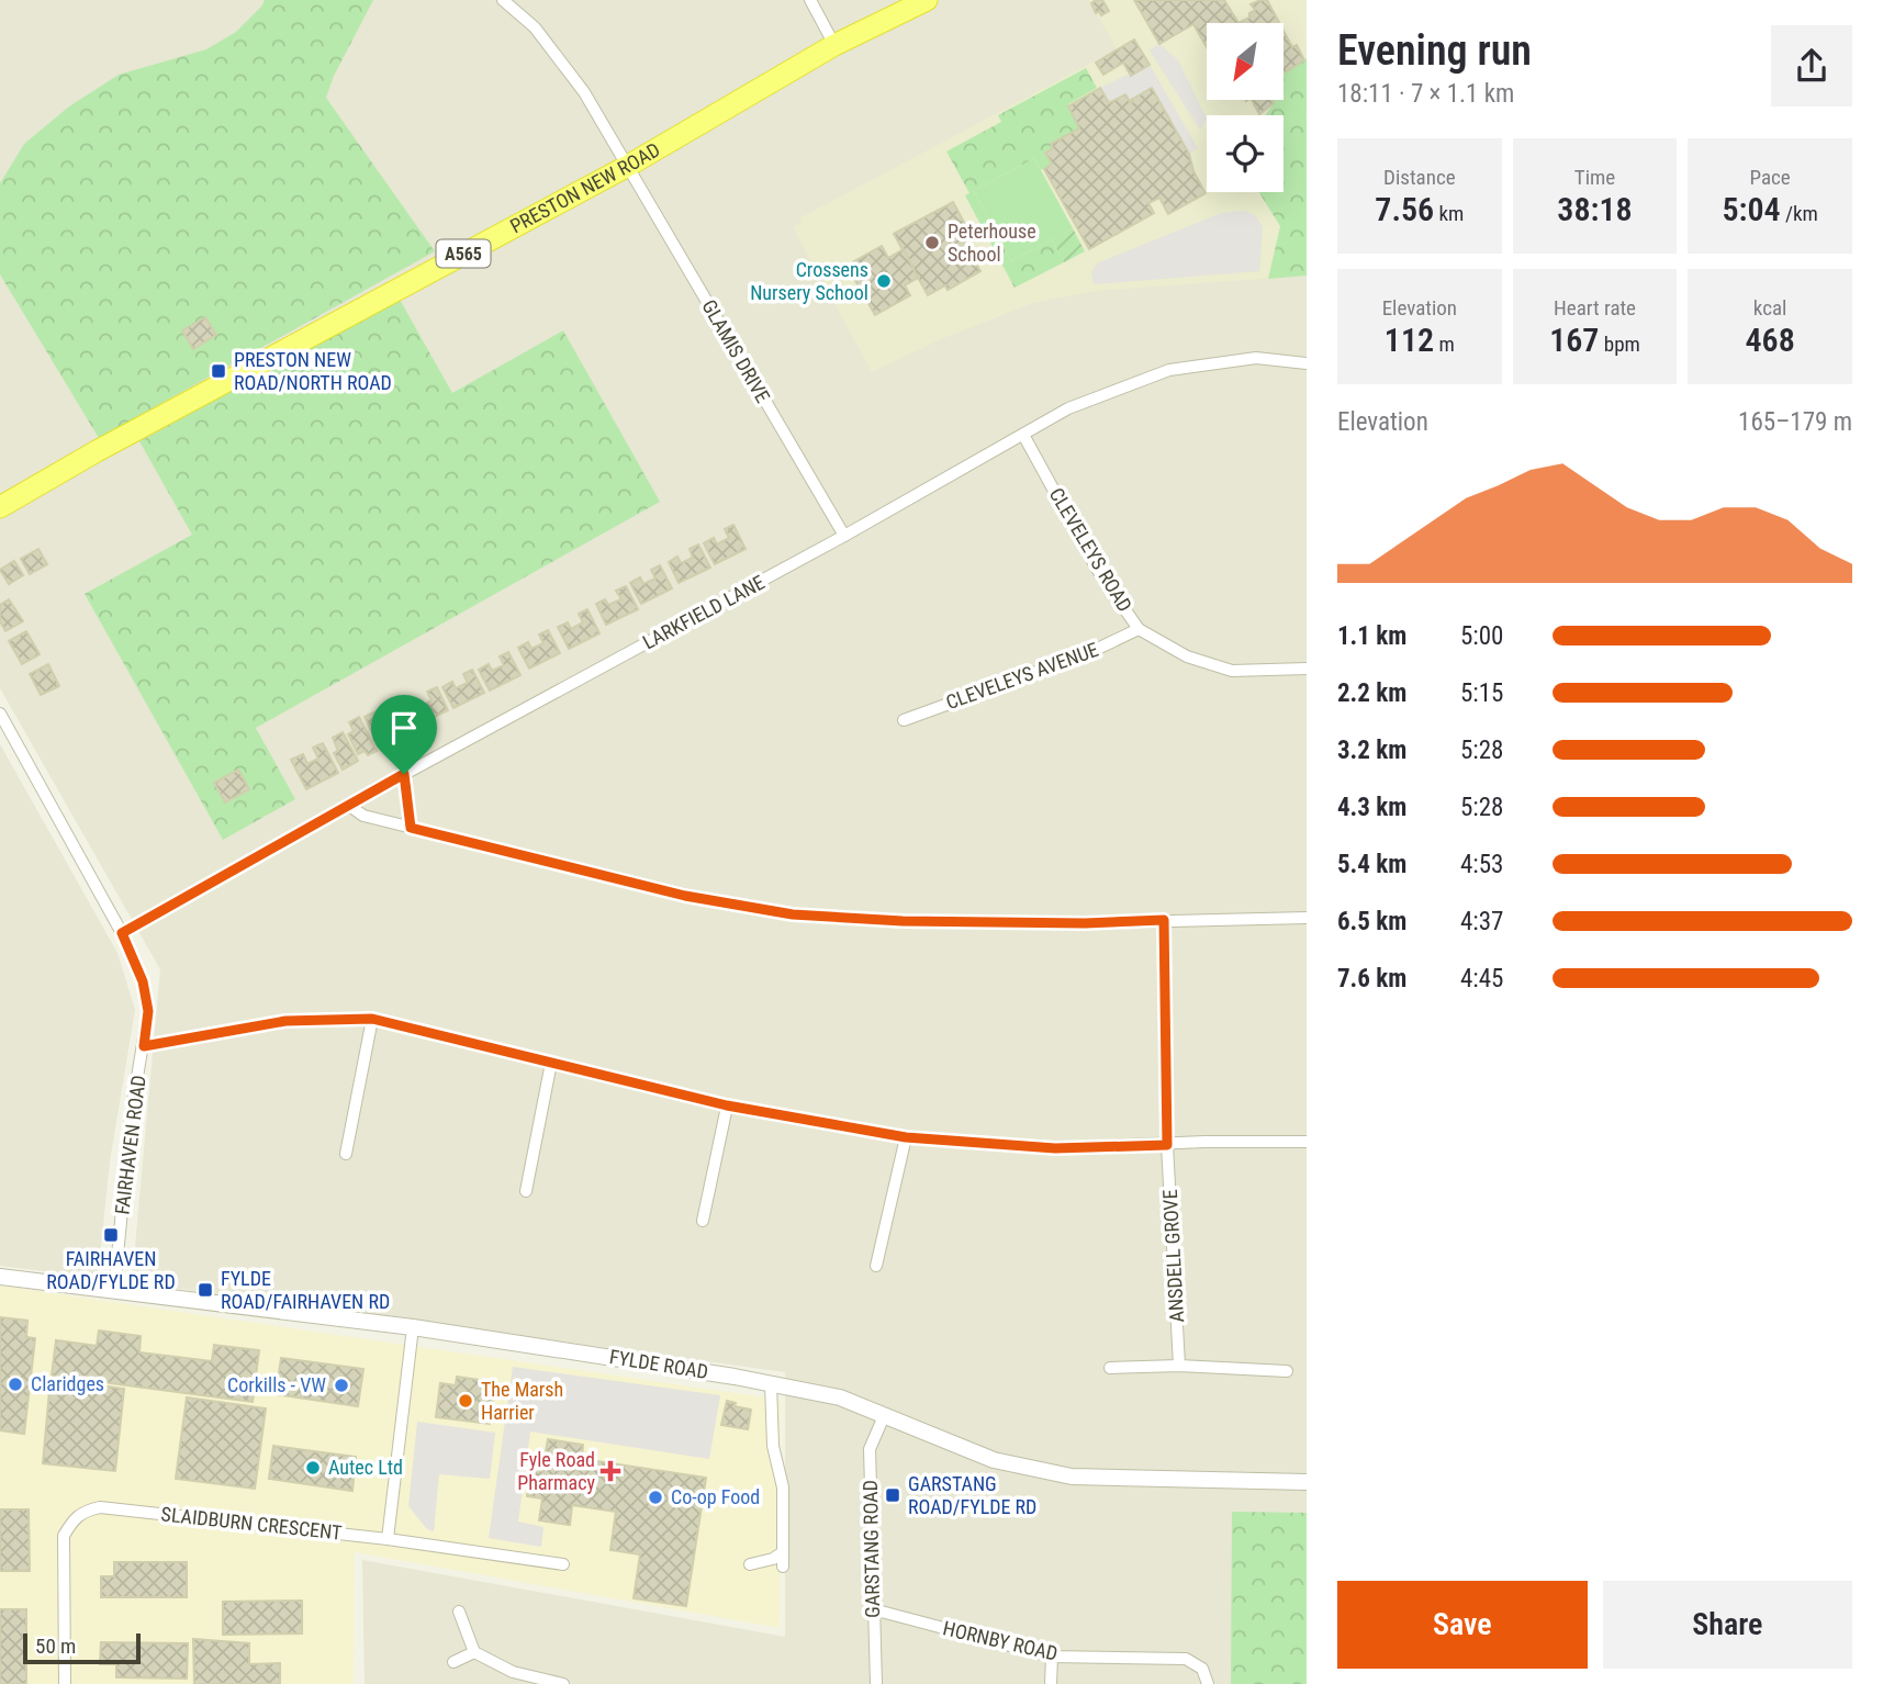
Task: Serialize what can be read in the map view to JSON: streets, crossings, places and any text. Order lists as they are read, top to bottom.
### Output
{
  "streets": {
    "highway": ["PRESTON NEW ROAD", "A565"],
    "street": [
      "GLAMIS DRIVE",
      "CLEVELEYS ROAD",
      "LARKFIELD LANE",
      "CLEVELEYS AVENUE",
      "FAIRHAVEN ROAD",
      "ANSDELL GROVE",
      "FYLDE ROAD",
      "SLAIDBURN CRESCENT",
      "GARSTANG ROAD",
      "HORNBY ROAD"
    ]
  },
  "crossings": [
    ["PRESTON NEW ROAD", "GLAMIS DRIVE"],
    ["GLAMIS DRIVE", "LARKFIELD LANE"],
    ["CLEVELEYS ROAD", "LARKFIELD LANE"],
    ["CLEVELEYS ROAD", "CLEVELEYS AVENUE"],
    ["LARKFIELD LANE", "FAIRHAVEN ROAD"],
    ["FAIRHAVEN ROAD", "FYLDE ROAD"],
    ["FYLDE ROAD", "GARSTANG ROAD"],
    ["GARSTANG ROAD", "HORNBY ROAD"]
  ],
  "places": {
    "other": [
      "Peterhouse School",
      "Crossens Nursery School",
      "Claridges",
      "Corkills - VW",
      "The Marsh Harrier",
      "Autec Ltd",
      "Co-op Food"
    ],
    "transit": [
      "PRESTON NEW ROAD/NORTH ROAD",
      "FAIRHAVEN ROAD/FYLDE RD",
      "FYLDE ROAD/FAIRHAVEN RD",
      "GARSTANG ROAD/FYLDE RD"
    ],
    "health": ["Fyle Road Pharmacy"]
  },
  "scale_bar": "50 m",
  "north": "bottom left",
  "page": {
    "heading": ["Evening run", "18:11 · 7 × 1.1 km"],
    "stats": [
      ["Distance", "7.56 km"],
      ["Time", "38:18"],
      ["Pace", "5:04 /km"],
      ["Elevation", "112 m"],
      ["Heart rate", "167 bpm"],
      ["kcal", "468"]
    ],
    "chart": ["Elevation", "165–179 m"],
    "list": [
      {
        "name": "1.1 km",
        "note": "5:00"
      },
      {
        "name": "2.2 km",
        "note": "5:15"
      },
      {
        "name": "3.2 km",
        "note": "5:28"
      },
      {
        "name": "4.3 km",
        "note": "5:28"
      },
      {
        "name": "5.4 km",
        "note": "4:53"
      },
      {
        "name": "6.5 km",
        "note": "4:37"
      },
      {
        "name": "7.6 km",
        "note": "4:45"
      }
    ],
    "buttons": ["Save", "Share"],
    "scale": "50 m"
  }
}
